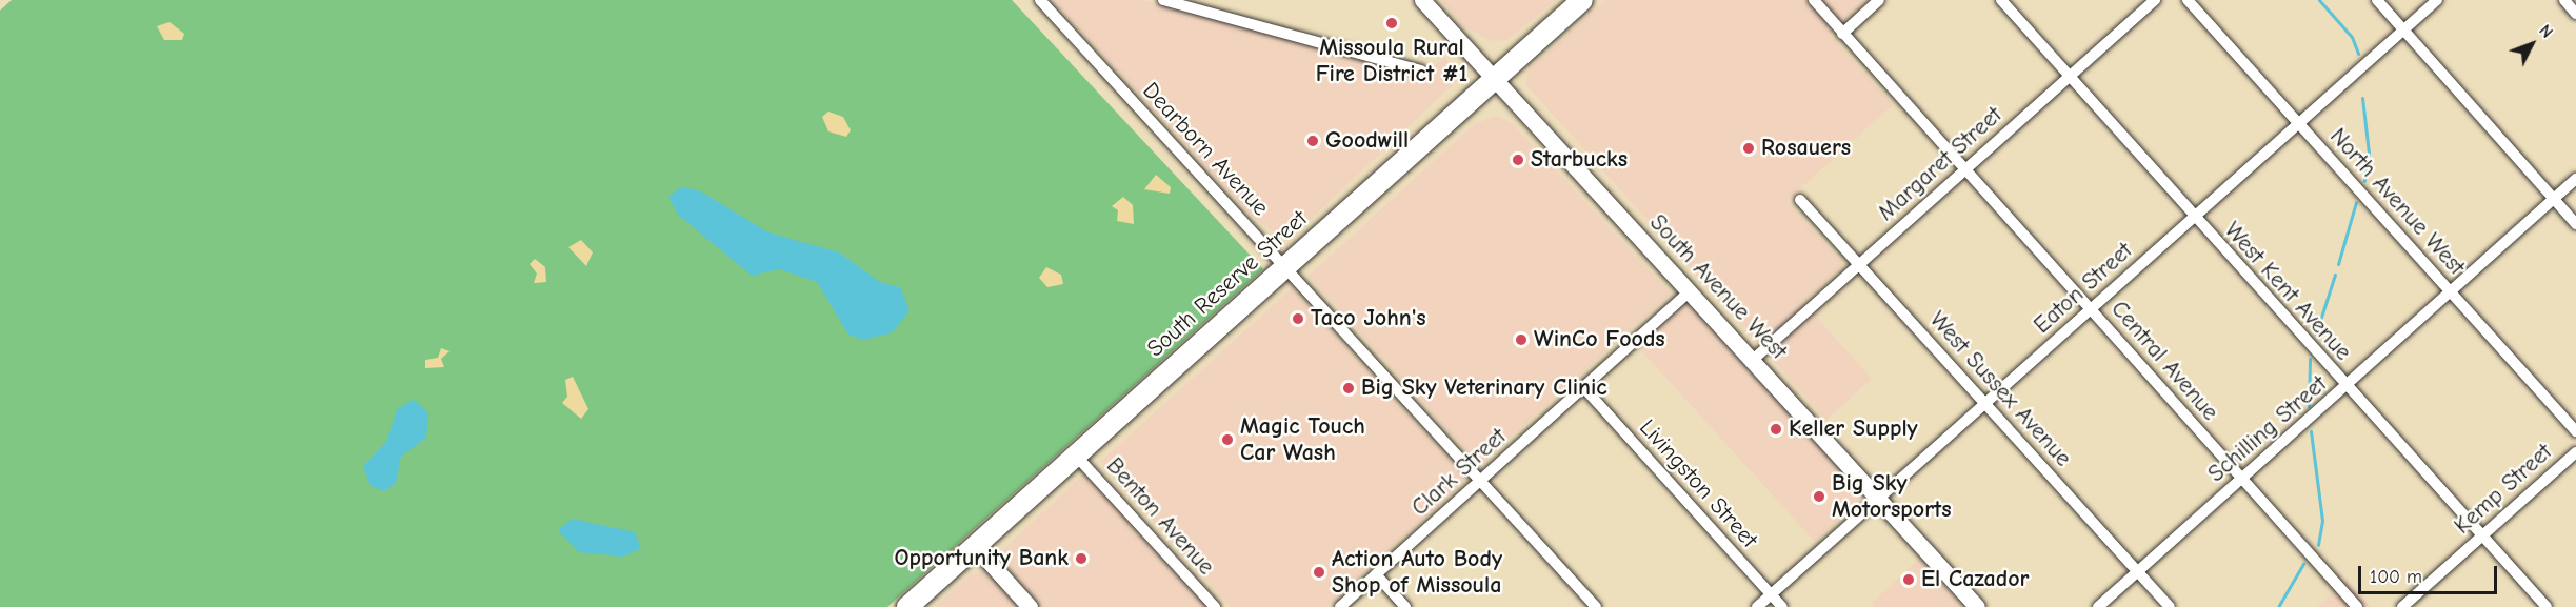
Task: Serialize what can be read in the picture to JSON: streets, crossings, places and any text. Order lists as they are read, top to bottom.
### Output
{
  "streets": {
    "highway": ["South Reserve Street"],
    "street": [
      "Dearborn Avenue",
      "Margaret Street",
      "North Avenue West",
      "South Avenue West",
      "Eaton Street",
      "West Kent Avenue",
      "Central Avenue",
      "West Sussex Avenue",
      "Schilling Street",
      "Clark Street",
      "Livingston Street",
      "Kemp Street",
      "Benton Avenue"
    ]
  },
  "crossings": [
    ["Dearborn Avenue", "South Reserve Street"],
    ["Dearborn Avenue", "Clark Street"],
    ["Margaret Street", "South Avenue West"],
    ["Margaret Street", "West Kent Avenue"],
    ["Margaret Street", "Central Avenue"],
    ["Margaret Street", "West Sussex Avenue"],
    ["North Avenue West", "Eaton Street"],
    ["North Avenue West", "Schilling Street"],
    ["South Reserve Street", "South Avenue West"],
    ["South Reserve Street", "Benton Avenue"],
    ["South Avenue West", "Eaton Street"],
    ["South Avenue West", "Clark Street"],
    ["Eaton Street", "West Kent Avenue"],
    ["Eaton Street", "Central Avenue"],
    ["Eaton Street", "West Sussex Avenue"],
    ["Eaton Street", "Livingston Street"],
    ["West Kent Avenue", "Schilling Street"],
    ["West Kent Avenue", "Kemp Street"],
    ["Central Avenue", "Schilling Street"],
    ["West Sussex Avenue", "Schilling Street"],
    ["Clark Street", "Livingston Street"]
  ],
  "places": [
    "Missoula Rural Fire District #1",
    "Goodwill",
    "Rosauers",
    "Starbucks",
    "Taco John's",
    "WinCo Foods",
    "Big Sky Veterinary Clinic",
    "Keller Supply",
    "Magic Touch Car Wash",
    "Big Sky Motorsports",
    "Opportunity Bank",
    "Action Auto Body Shop of Missoula",
    "El Cazador"
  ],
  "scale_bar": "100 m",
  "north": "top right"
}
